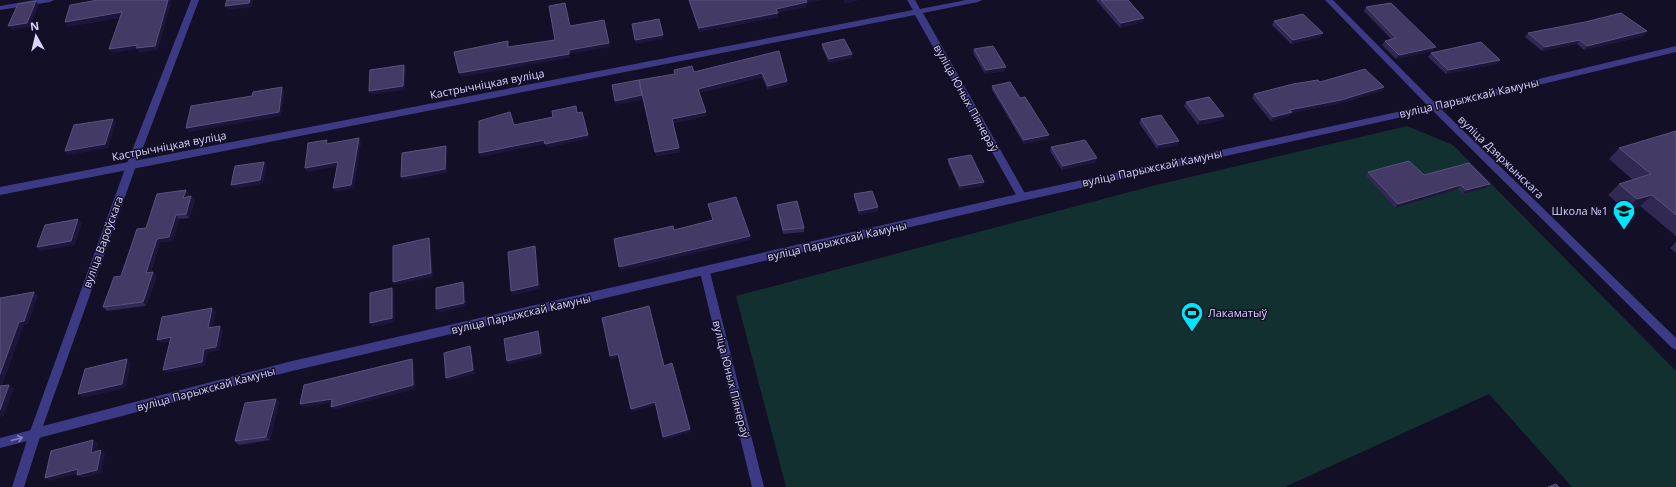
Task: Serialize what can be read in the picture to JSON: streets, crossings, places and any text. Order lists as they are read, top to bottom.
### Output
{
  "streets": {
    "street": [
      "Кастрычніцкая вуліца",
      "вуліца Юных Піянераў",
      "вуліца Парыжскай Камуны",
      "вуліца Дзяржынскага",
      "вуліца Вароўскага"
    ]
  },
  "crossings": [
    ["Кастрычніцкая вуліца", "вуліца Юных Піянераў"],
    ["Кастрычніцкая вуліца", "вуліца Вароўскага"],
    ["вуліца Юных Піянераў", "вуліца Парыжскай Камуны"],
    ["вуліца Парыжскай Камуны", "вуліца Дзяржынскага"],
    ["вуліца Парыжскай Камуны", "вуліца Вароўскага"]
  ],
  "places": {
    "school or university": ["Школа №1"],
    "sports": ["Лакаматыў"]
  },
  "north": "top"
}
